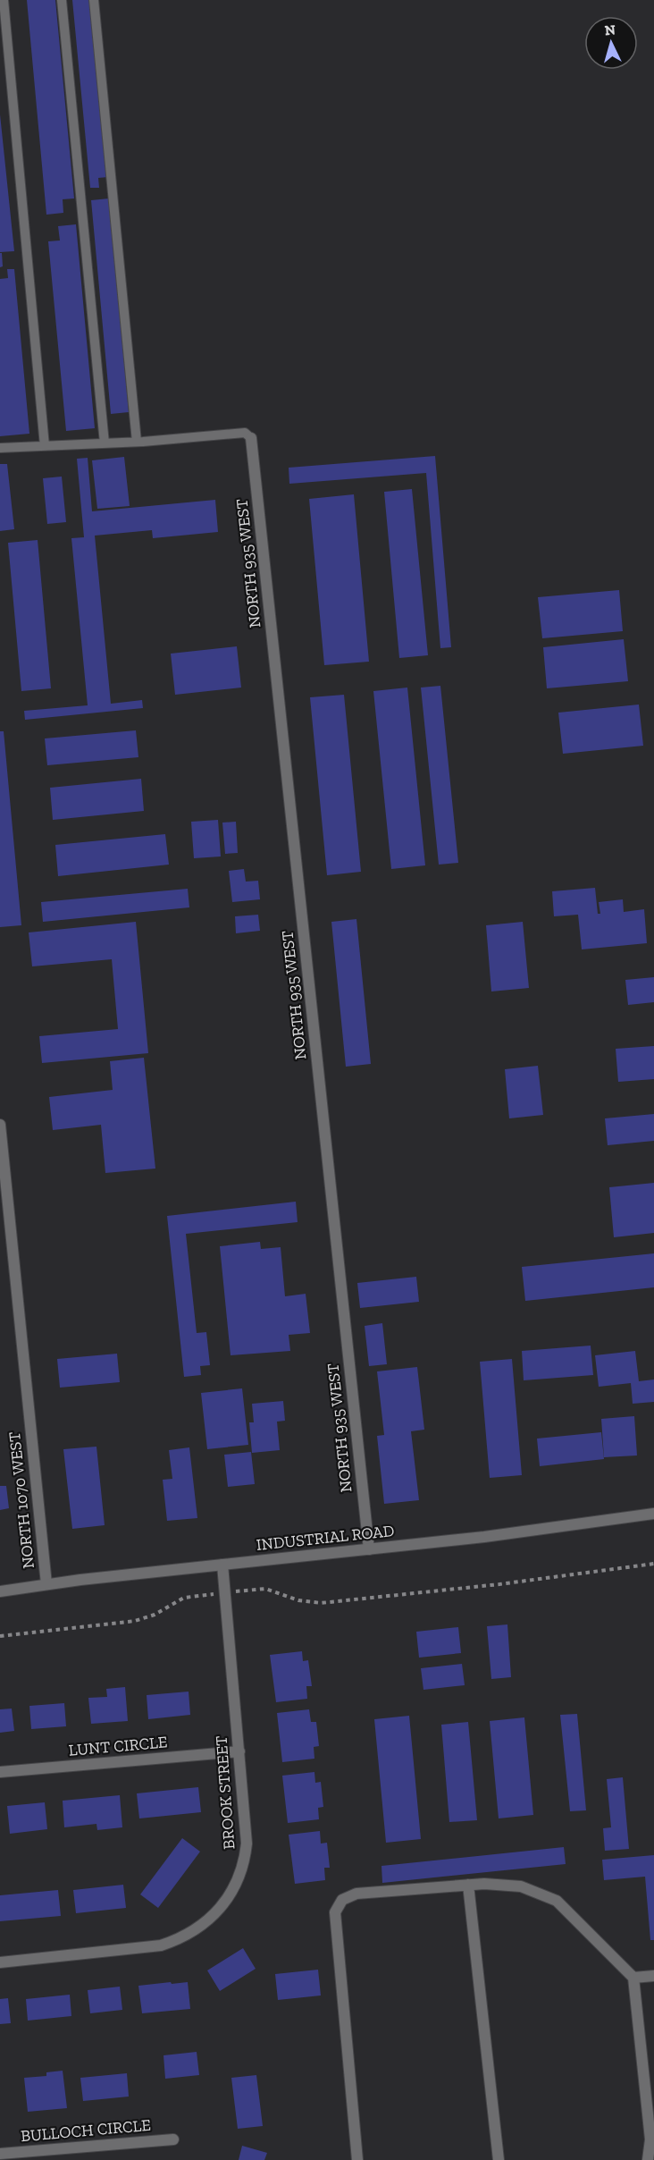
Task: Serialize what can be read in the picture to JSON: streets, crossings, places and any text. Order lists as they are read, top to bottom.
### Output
{
  "streets": {
    "street": [
      "NORTH 935 WEST",
      "NORTH 1070 WEST",
      "INDUSTRIAL ROAD",
      "LUNT CIRCLE",
      "BROOK STREET",
      "BULLOCH CIRCLE"
    ]
  },
  "crossings": [
    ["NORTH 935 WEST", "INDUSTRIAL ROAD"],
    ["NORTH 1070 WEST", "INDUSTRIAL ROAD"],
    ["INDUSTRIAL ROAD", "BROOK STREET"],
    ["LUNT CIRCLE", "BROOK STREET"]
  ],
  "north": "top"
}
